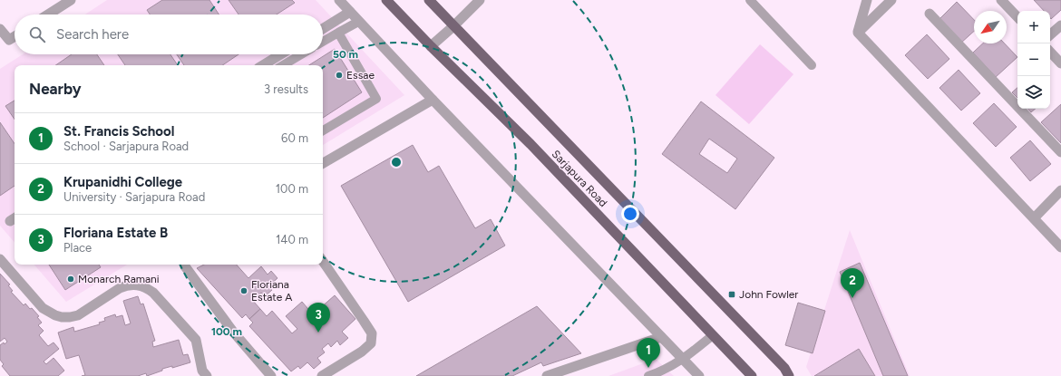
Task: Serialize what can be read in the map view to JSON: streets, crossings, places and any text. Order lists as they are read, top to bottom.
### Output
{
  "streets": {
    "main road": ["Sarjapura Road"]
  },
  "places": {
    "other": ["Essae", "Monarch Ramani", "Floriana Estate A"],
    "transit": ["John Fowler"]
  },
  "north": "bottom left",
  "page": {
    "map_buttons": ["+", "−"],
    "search": "Search here",
    "heading": ["Nearby", "3 results"],
    "list": [
      {
        "mark": "1",
        "name": "St. Francis School",
        "note": "School · Sarjapura Road",
        "value": "60 m"
      },
      {
        "mark": "2",
        "name": "Krupanidhi College",
        "note": "University · Sarjapura Road",
        "value": "100 m"
      },
      {
        "mark": "3",
        "name": "Floriana Estate B",
        "note": "Place",
        "value": "140 m"
      }
    ],
    "pins": ["2", "3", "1"]
  },
  "rings": ["50 m", "100 m"]
}
